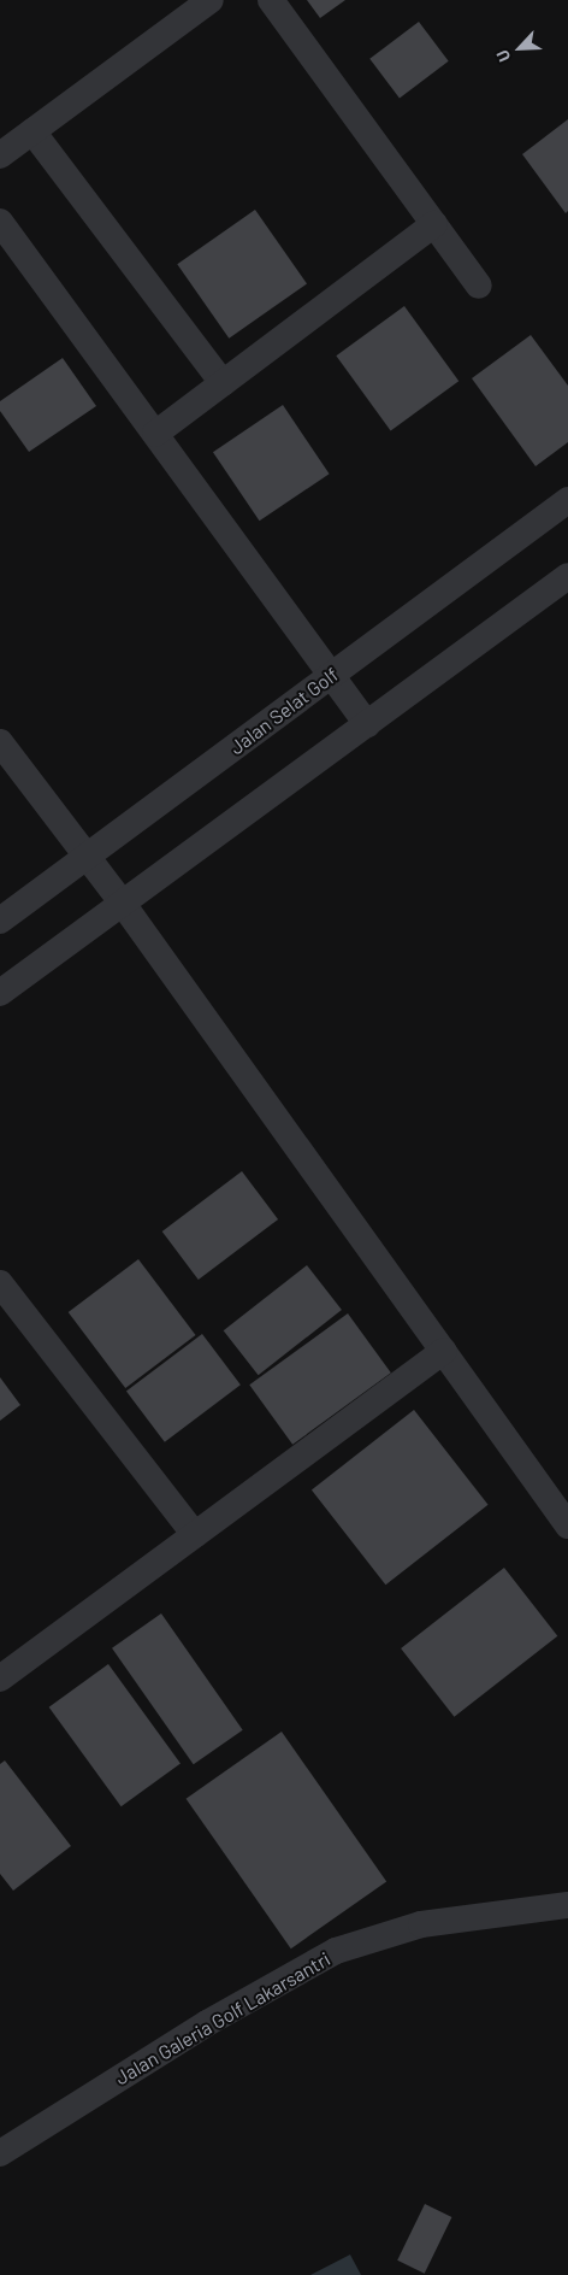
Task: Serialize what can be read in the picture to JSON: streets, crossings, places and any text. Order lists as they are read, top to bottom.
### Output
{
  "streets": {
    "street": ["Jalan Selat Golf", "Jalan Galeria Golf Lakarsantri"]
  },
  "north": "bottom left"
}
